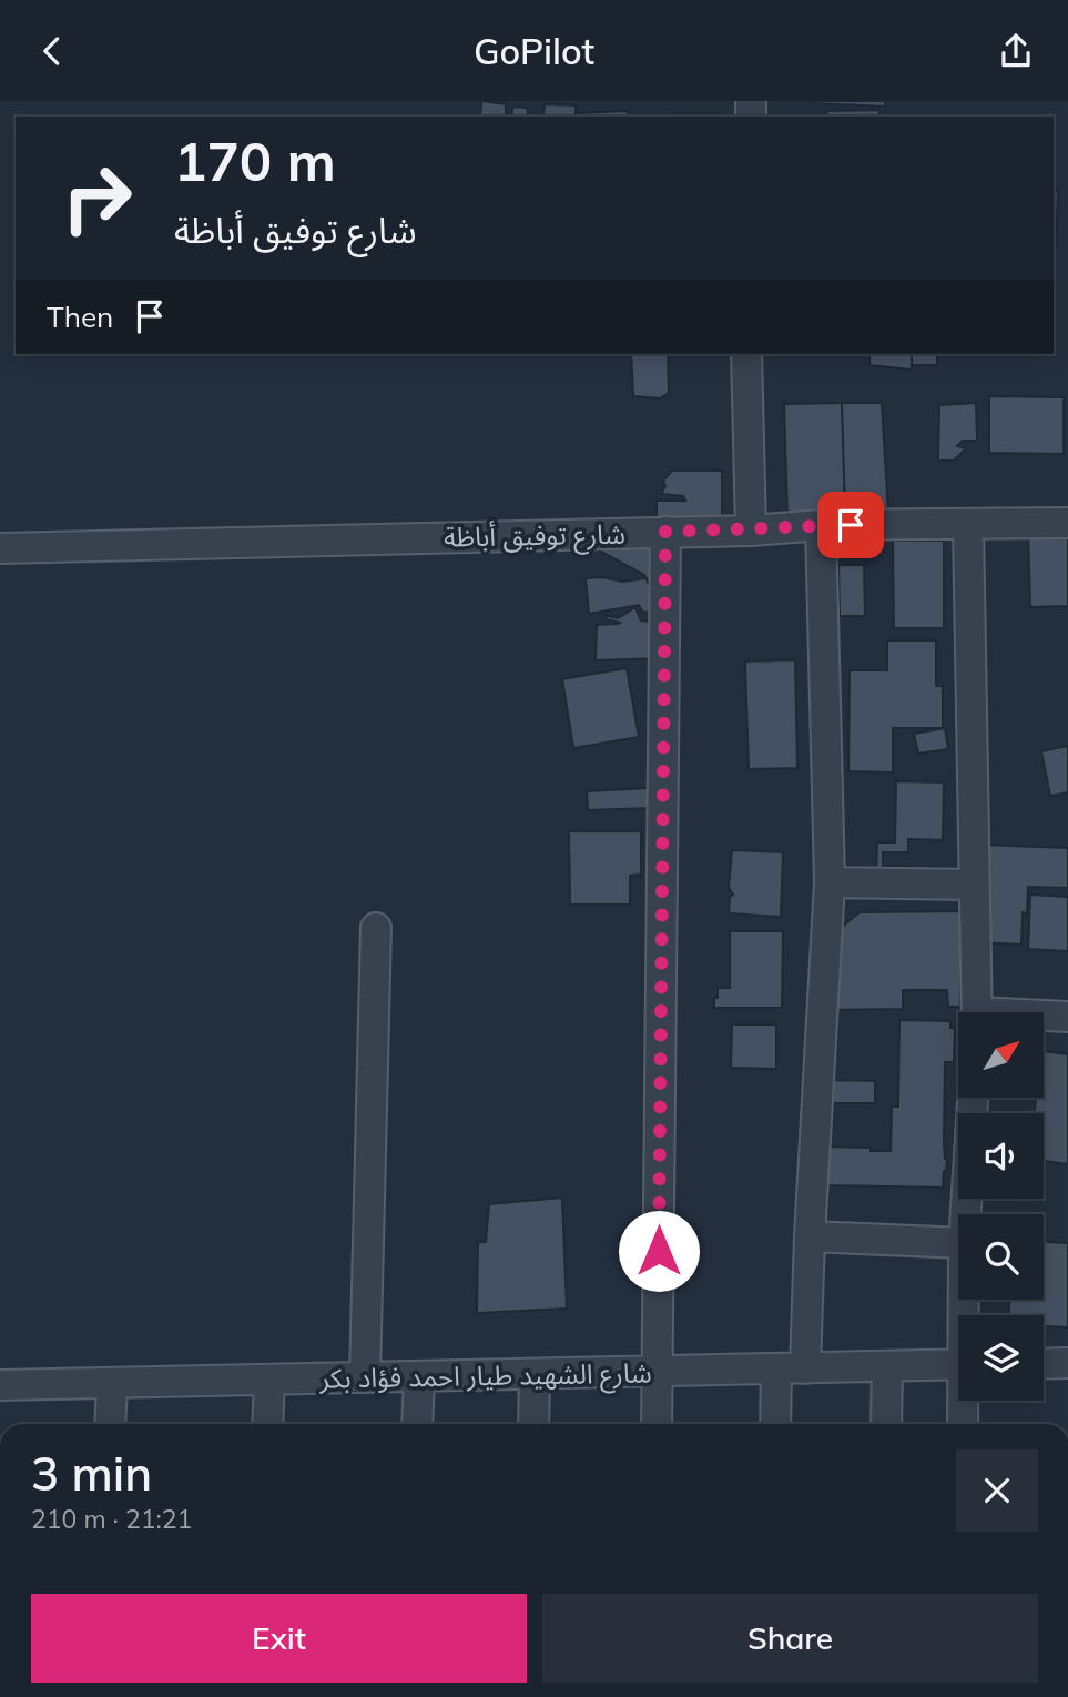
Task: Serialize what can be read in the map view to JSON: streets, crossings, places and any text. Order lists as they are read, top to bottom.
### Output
{
  "streets": {
    "street": ["شارع توفيق أباظة", "شارع الشهيد طيار احمد فؤاد بكر"]
  },
  "north": "top right",
  "page": {
    "header": "GoPilot",
    "turn": ["170 m", "شارع توفيق أباظة"],
    "then": "Then",
    "heading": ["3 min", "210 m · 21:21"],
    "buttons": ["Exit", "Share"]
  }
}
